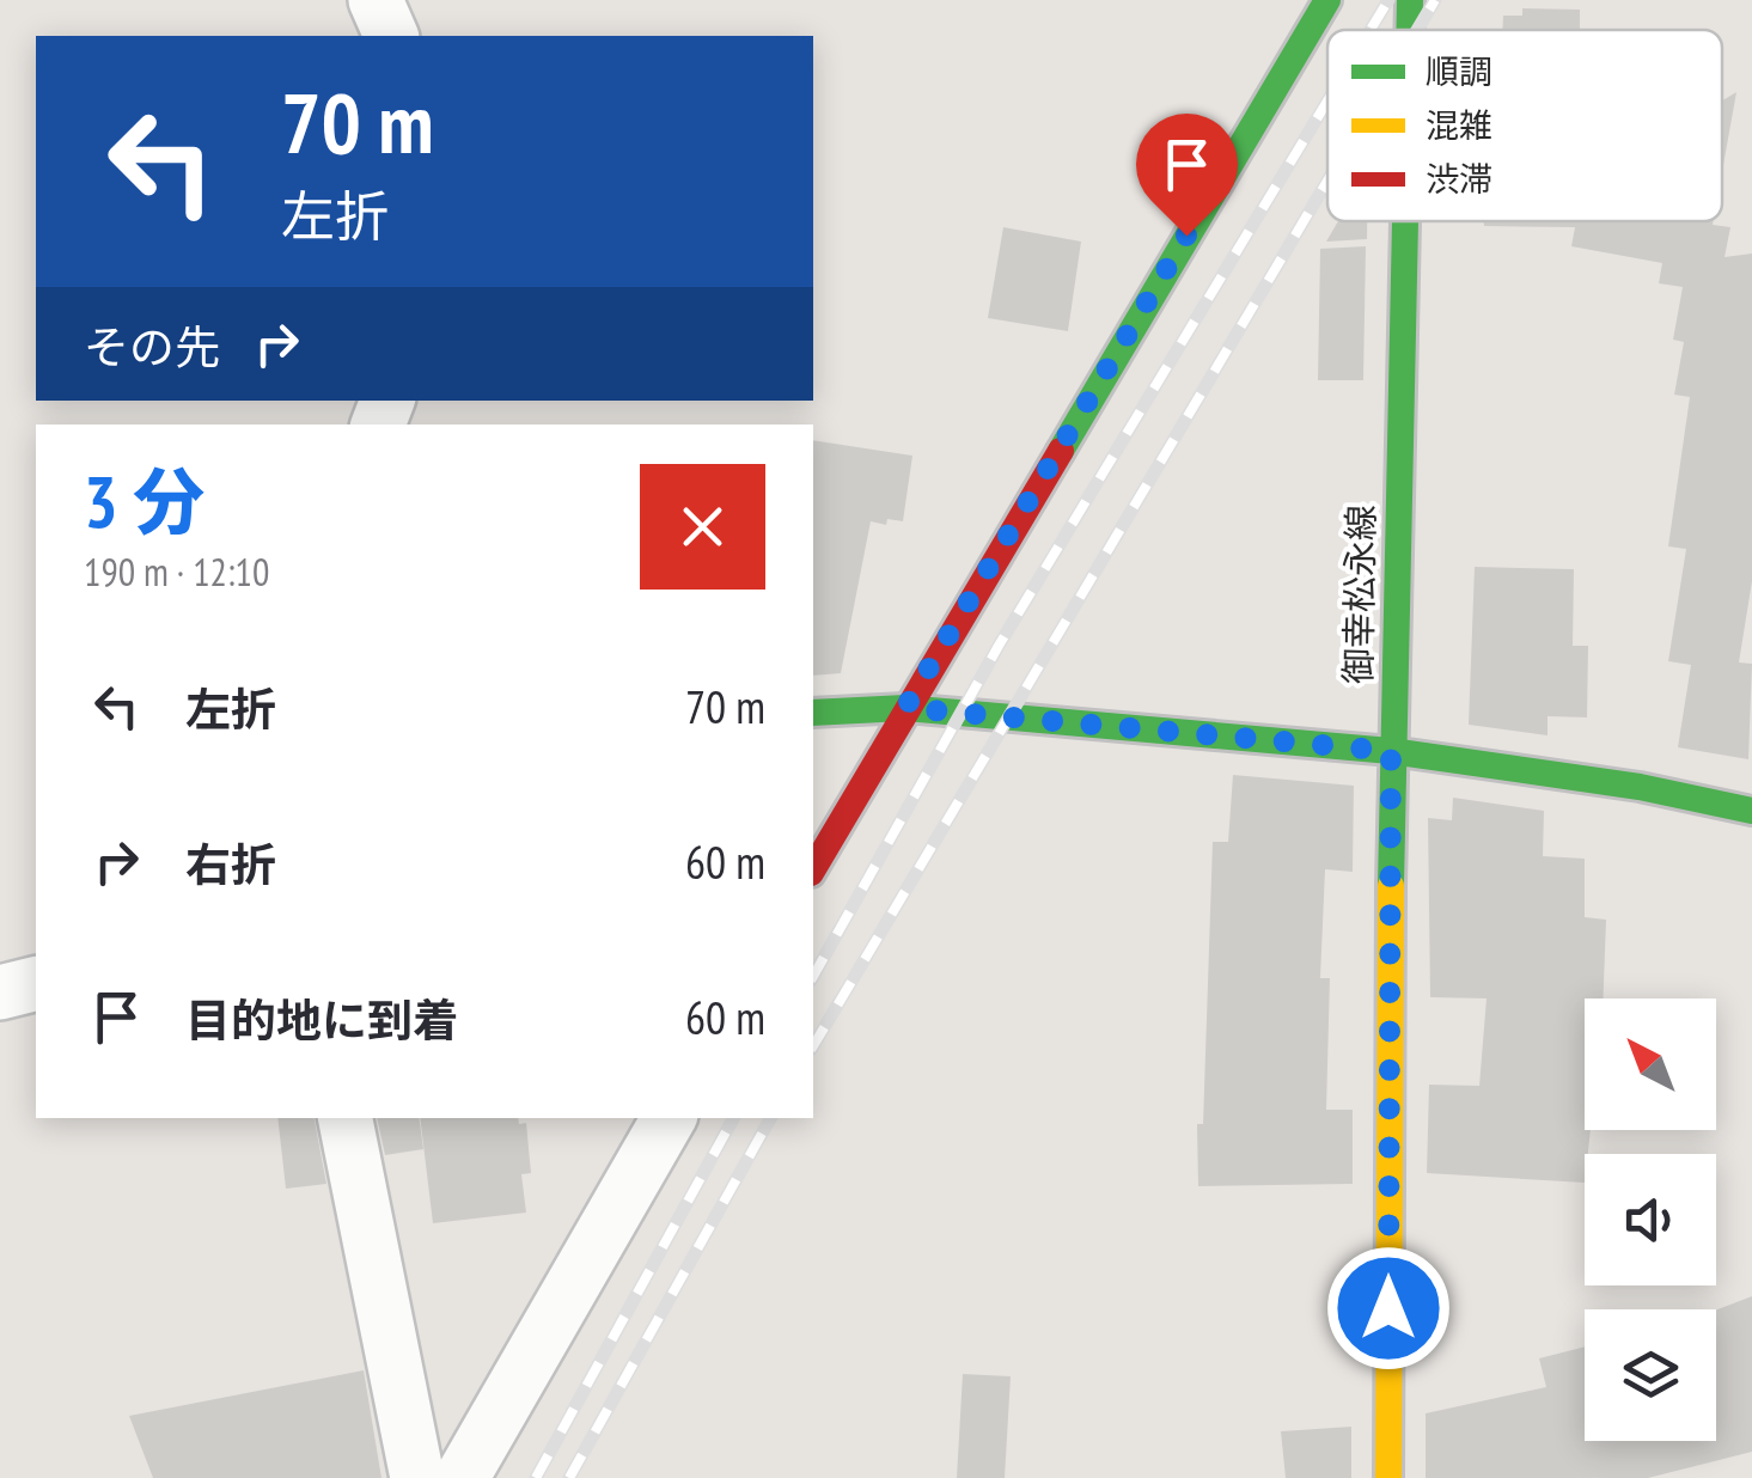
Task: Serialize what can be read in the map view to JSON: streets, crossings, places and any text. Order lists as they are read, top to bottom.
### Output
{
  "streets": {
    "street": ["御幸松永線"]
  },
  "legend": ["順調", "混雑", "渋滞"],
  "north": "top left",
  "page": {
    "turn": ["70 m", "左折"],
    "then": "その先",
    "heading": ["3 分", "190 m · 12:10"],
    "list": [
      {
        "name": "左折",
        "value": "70 m"
      },
      {
        "name": "右折",
        "value": "60 m"
      },
      {
        "name": "目的地に到着",
        "value": "60 m"
      }
    ]
  }
}
